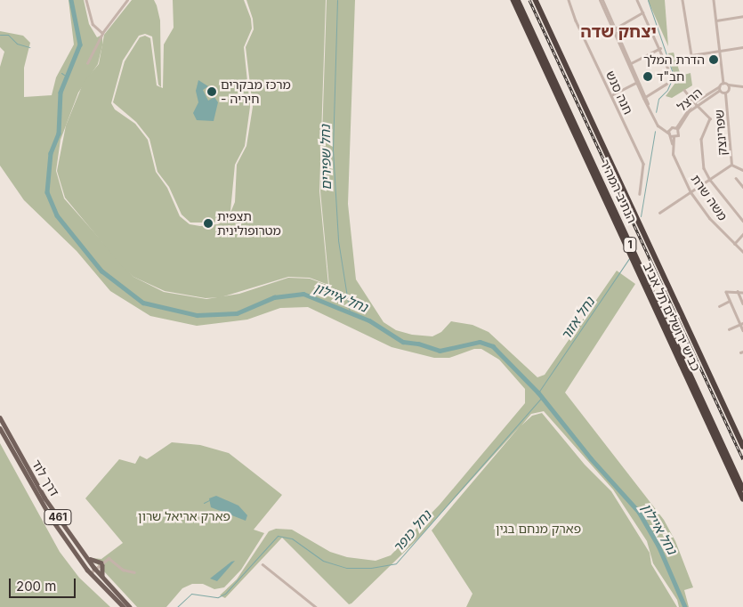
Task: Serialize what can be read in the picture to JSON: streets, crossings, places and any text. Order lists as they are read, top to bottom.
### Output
{
  "streets": {
    "highway": ["הנתיב המהיר", "1", "כביש ירושלים תל אביב"],
    "main road": ["דרך לוד", "461"],
    "street": [
      "חנה סנש",
      "הרצל",
      "שפרינצק",
      "משה שרת"
    ]
  },
  "crossings": [
    ["הרצל", "משה שרת"],
    ["שפרינצק", "משה שרת"]
  ],
  "districts": ["יצחק שדה"],
  "water": [
    "נחל שפירים",
    "נחל איילון",
    "נחל אזור",
    "נחל כופר"
  ],
  "parks": ["פארק אריאל שרון", "פארק מנחם בגין"],
  "places": [
    "הדרת המלך",
    "חב\"ד",
    "מרכז מבקרים - חיריה",
    "תצפית מטרופולינית"
  ],
  "scale_bar": "200 m"
}
